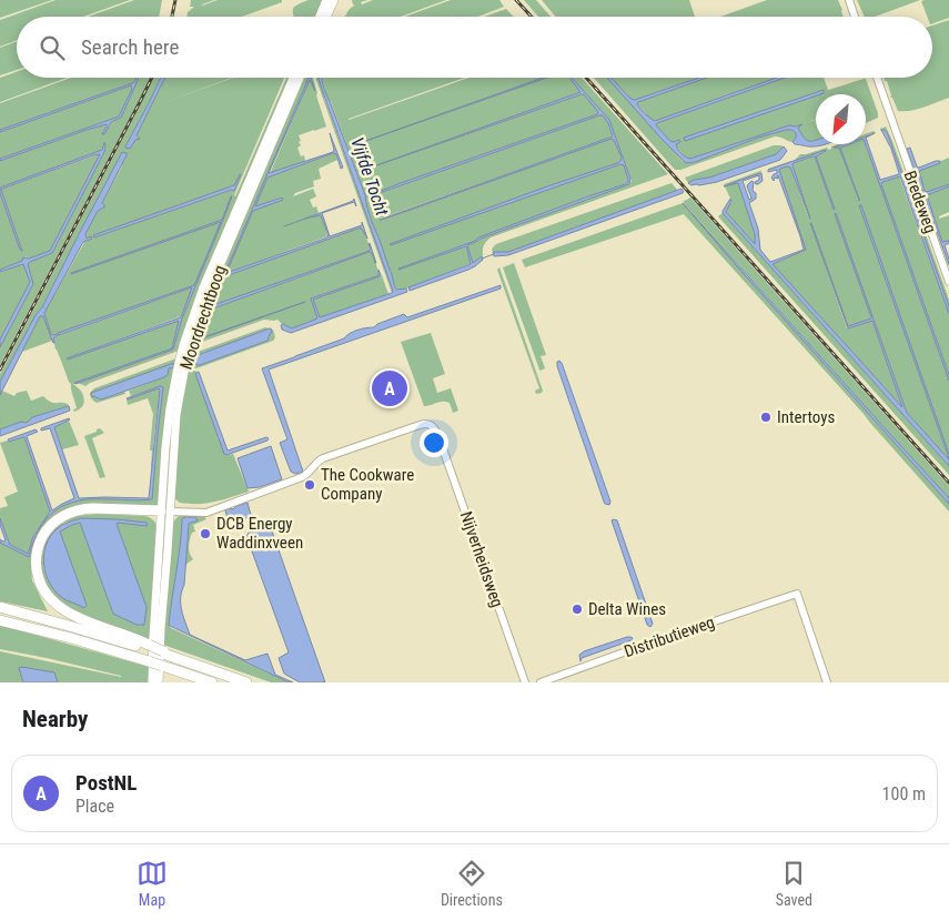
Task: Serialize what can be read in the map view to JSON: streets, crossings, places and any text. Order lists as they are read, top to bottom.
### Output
{
  "streets": {
    "main road": ["Moordrechtboog"],
    "street": ["Bredeweg", "Nijverheidsweg", "Distributieweg"]
  },
  "crossings": [
    ["Moordrechtboog", "Nijverheidsweg"]
  ],
  "water": ["Vijfde Tocht"],
  "places": [
    "Intertoys",
    "The Cookware Company",
    "DCB Energy Waddinxveen",
    "Delta Wines"
  ],
  "north": "bottom left",
  "page": {
    "search": "Search here",
    "pins": "A",
    "heading": "Nearby",
    "list": [
      {
        "mark": "A",
        "name": "PostNL",
        "note": "Place",
        "value": "100 m"
      }
    ],
    "nav": ["Map", "Directions", "Saved"]
  }
}
